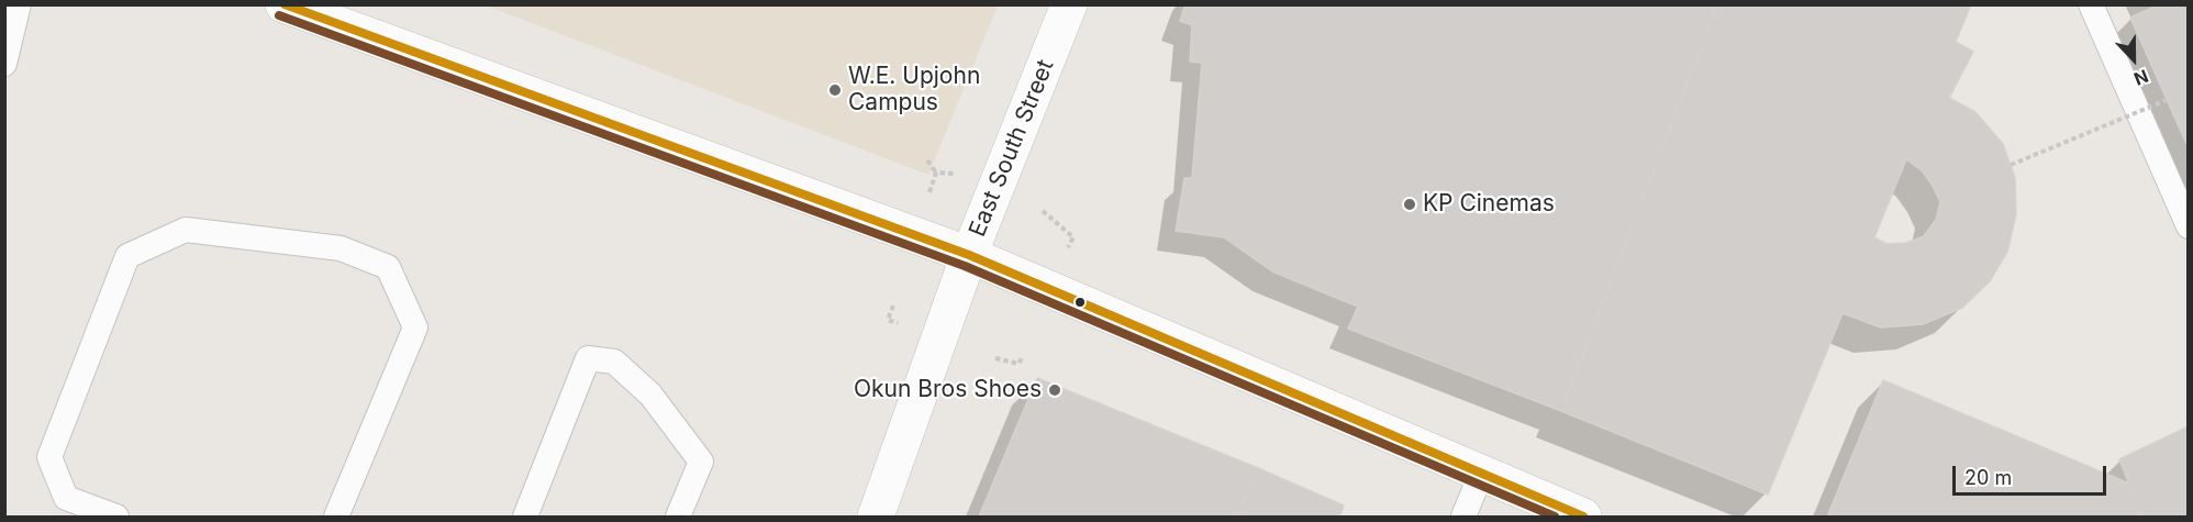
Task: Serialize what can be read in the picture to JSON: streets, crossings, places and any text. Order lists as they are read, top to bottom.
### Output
{
  "streets": {
    "street": ["East South Street"]
  },
  "places": ["W.E. Upjohn Campus", "KP Cinemas", "Okun Bros Shoes"],
  "scale_bar": "20 m",
  "north": "bottom"
}
